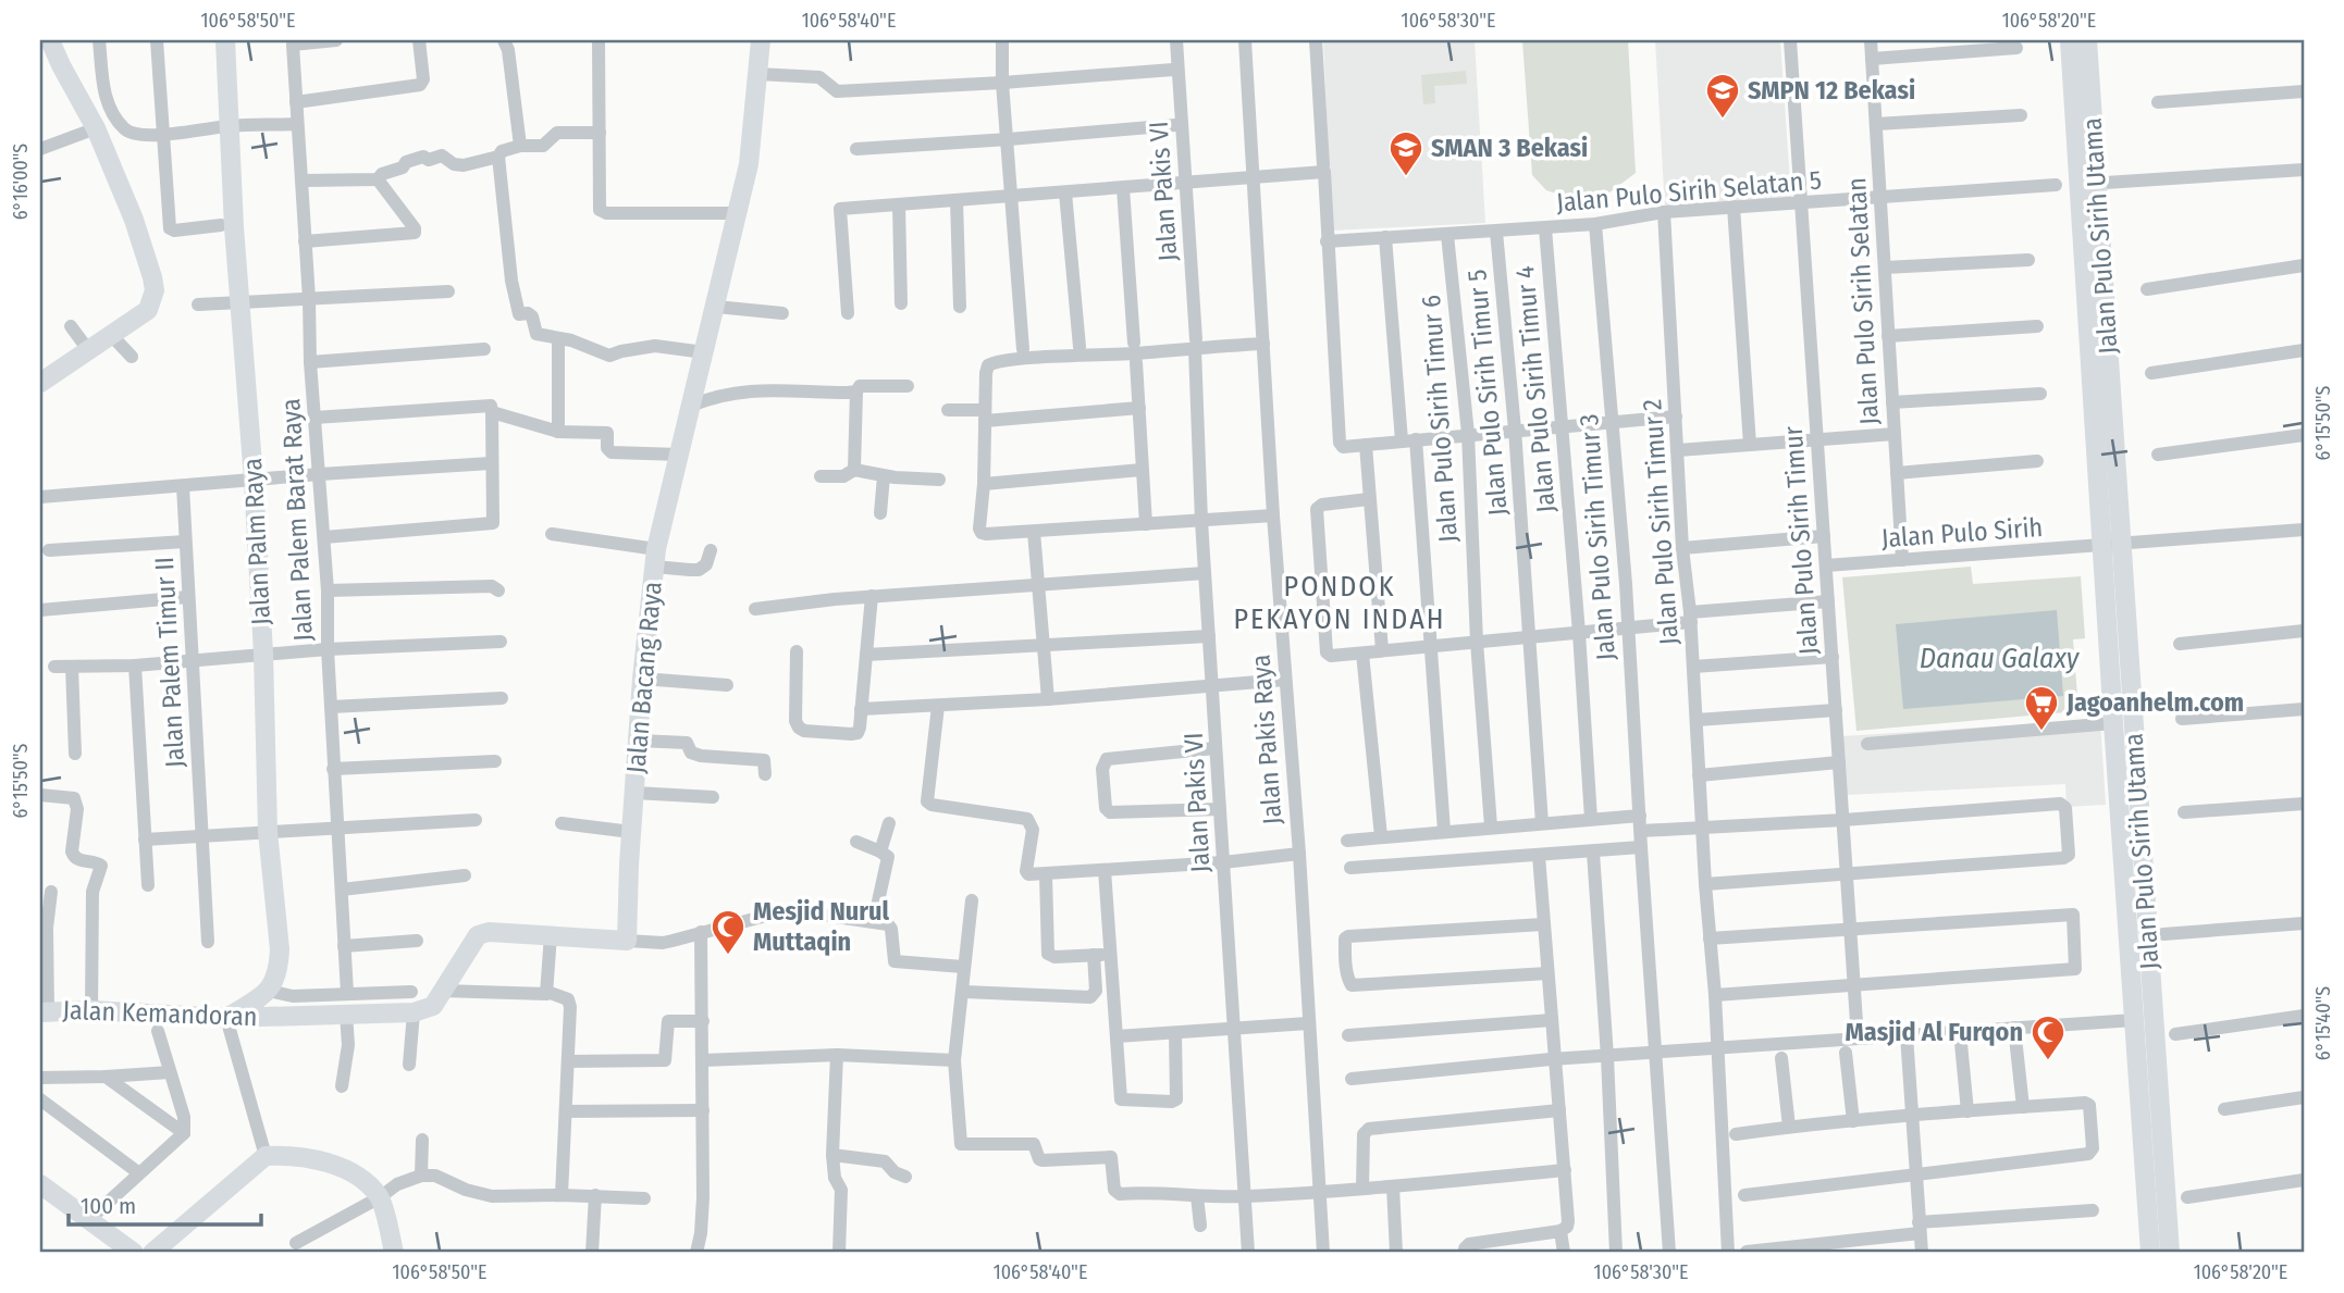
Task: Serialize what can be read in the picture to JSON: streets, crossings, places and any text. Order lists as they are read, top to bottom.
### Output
{
  "streets": {
    "street": [
      "Jalan Pakis VI",
      "Jalan Pulo Sirih Selatan 5",
      "Jalan Pulo Sirih Utama",
      "Jalan Pulo Sirih Selatan",
      "Jalan Pulo Sirih Timur 4",
      "Jalan Pulo Sirih Timur 5",
      "Jalan Pulo Sirih Timur 6",
      "Jalan Palem Barat Raya",
      "Jalan Pulo Sirih Timur 2",
      "Jalan Pulo Sirih",
      "Jalan Pulo Sirih Timur 3",
      "Jalan Pulo Sirih Timur",
      "Jalan Palm Raya",
      "Jalan Palem Timur II",
      "Jalan Bacang Raya",
      "Jalan Pakis Raya",
      "Jalan Kemandoran"
    ]
  },
  "crossings": [
    ["Jalan Pulo Sirih Selatan 5", "Jalan Pulo Sirih Selatan"],
    ["Jalan Pulo Sirih Selatan 5", "Jalan Pulo Sirih Timur 4"],
    ["Jalan Pulo Sirih Selatan 5", "Jalan Pulo Sirih Timur 5"],
    ["Jalan Pulo Sirih Selatan 5", "Jalan Pulo Sirih Timur 6"],
    ["Jalan Pulo Sirih Selatan 5", "Jalan Pulo Sirih Timur 2"],
    ["Jalan Pulo Sirih Selatan 5", "Jalan Pulo Sirih Timur 3"],
    ["Jalan Pulo Sirih Selatan 5", "Jalan Pulo Sirih Timur"],
    ["Jalan Pulo Sirih Utama", "Jalan Pulo Sirih"],
    ["Jalan Pulo Sirih Selatan", "Jalan Pulo Sirih"],
    ["Jalan Pulo Sirih", "Jalan Pulo Sirih Timur"]
  ],
  "districts": ["PONDOK PEKAYON INDAH"],
  "water": ["Danau Galaxy"],
  "places": {
    "school or university": ["SMPN 12 Bekasi", "SMAN 3 Bekasi"],
    "supermarket": ["Jagoanhelm.com"],
    "mosque": ["Mesjid Nurul Muttaqin", "Masjid Al Furqon"]
  },
  "scale_bar": "100 m",
  "coordinates": [
    "106°58'50\"E",
    "106°58'40\"E",
    "106°58'30\"E",
    "106°58'20\"E",
    "6°16'00\"S",
    "6°15'50\"S",
    "6°15'40\"S"
  ]
}
